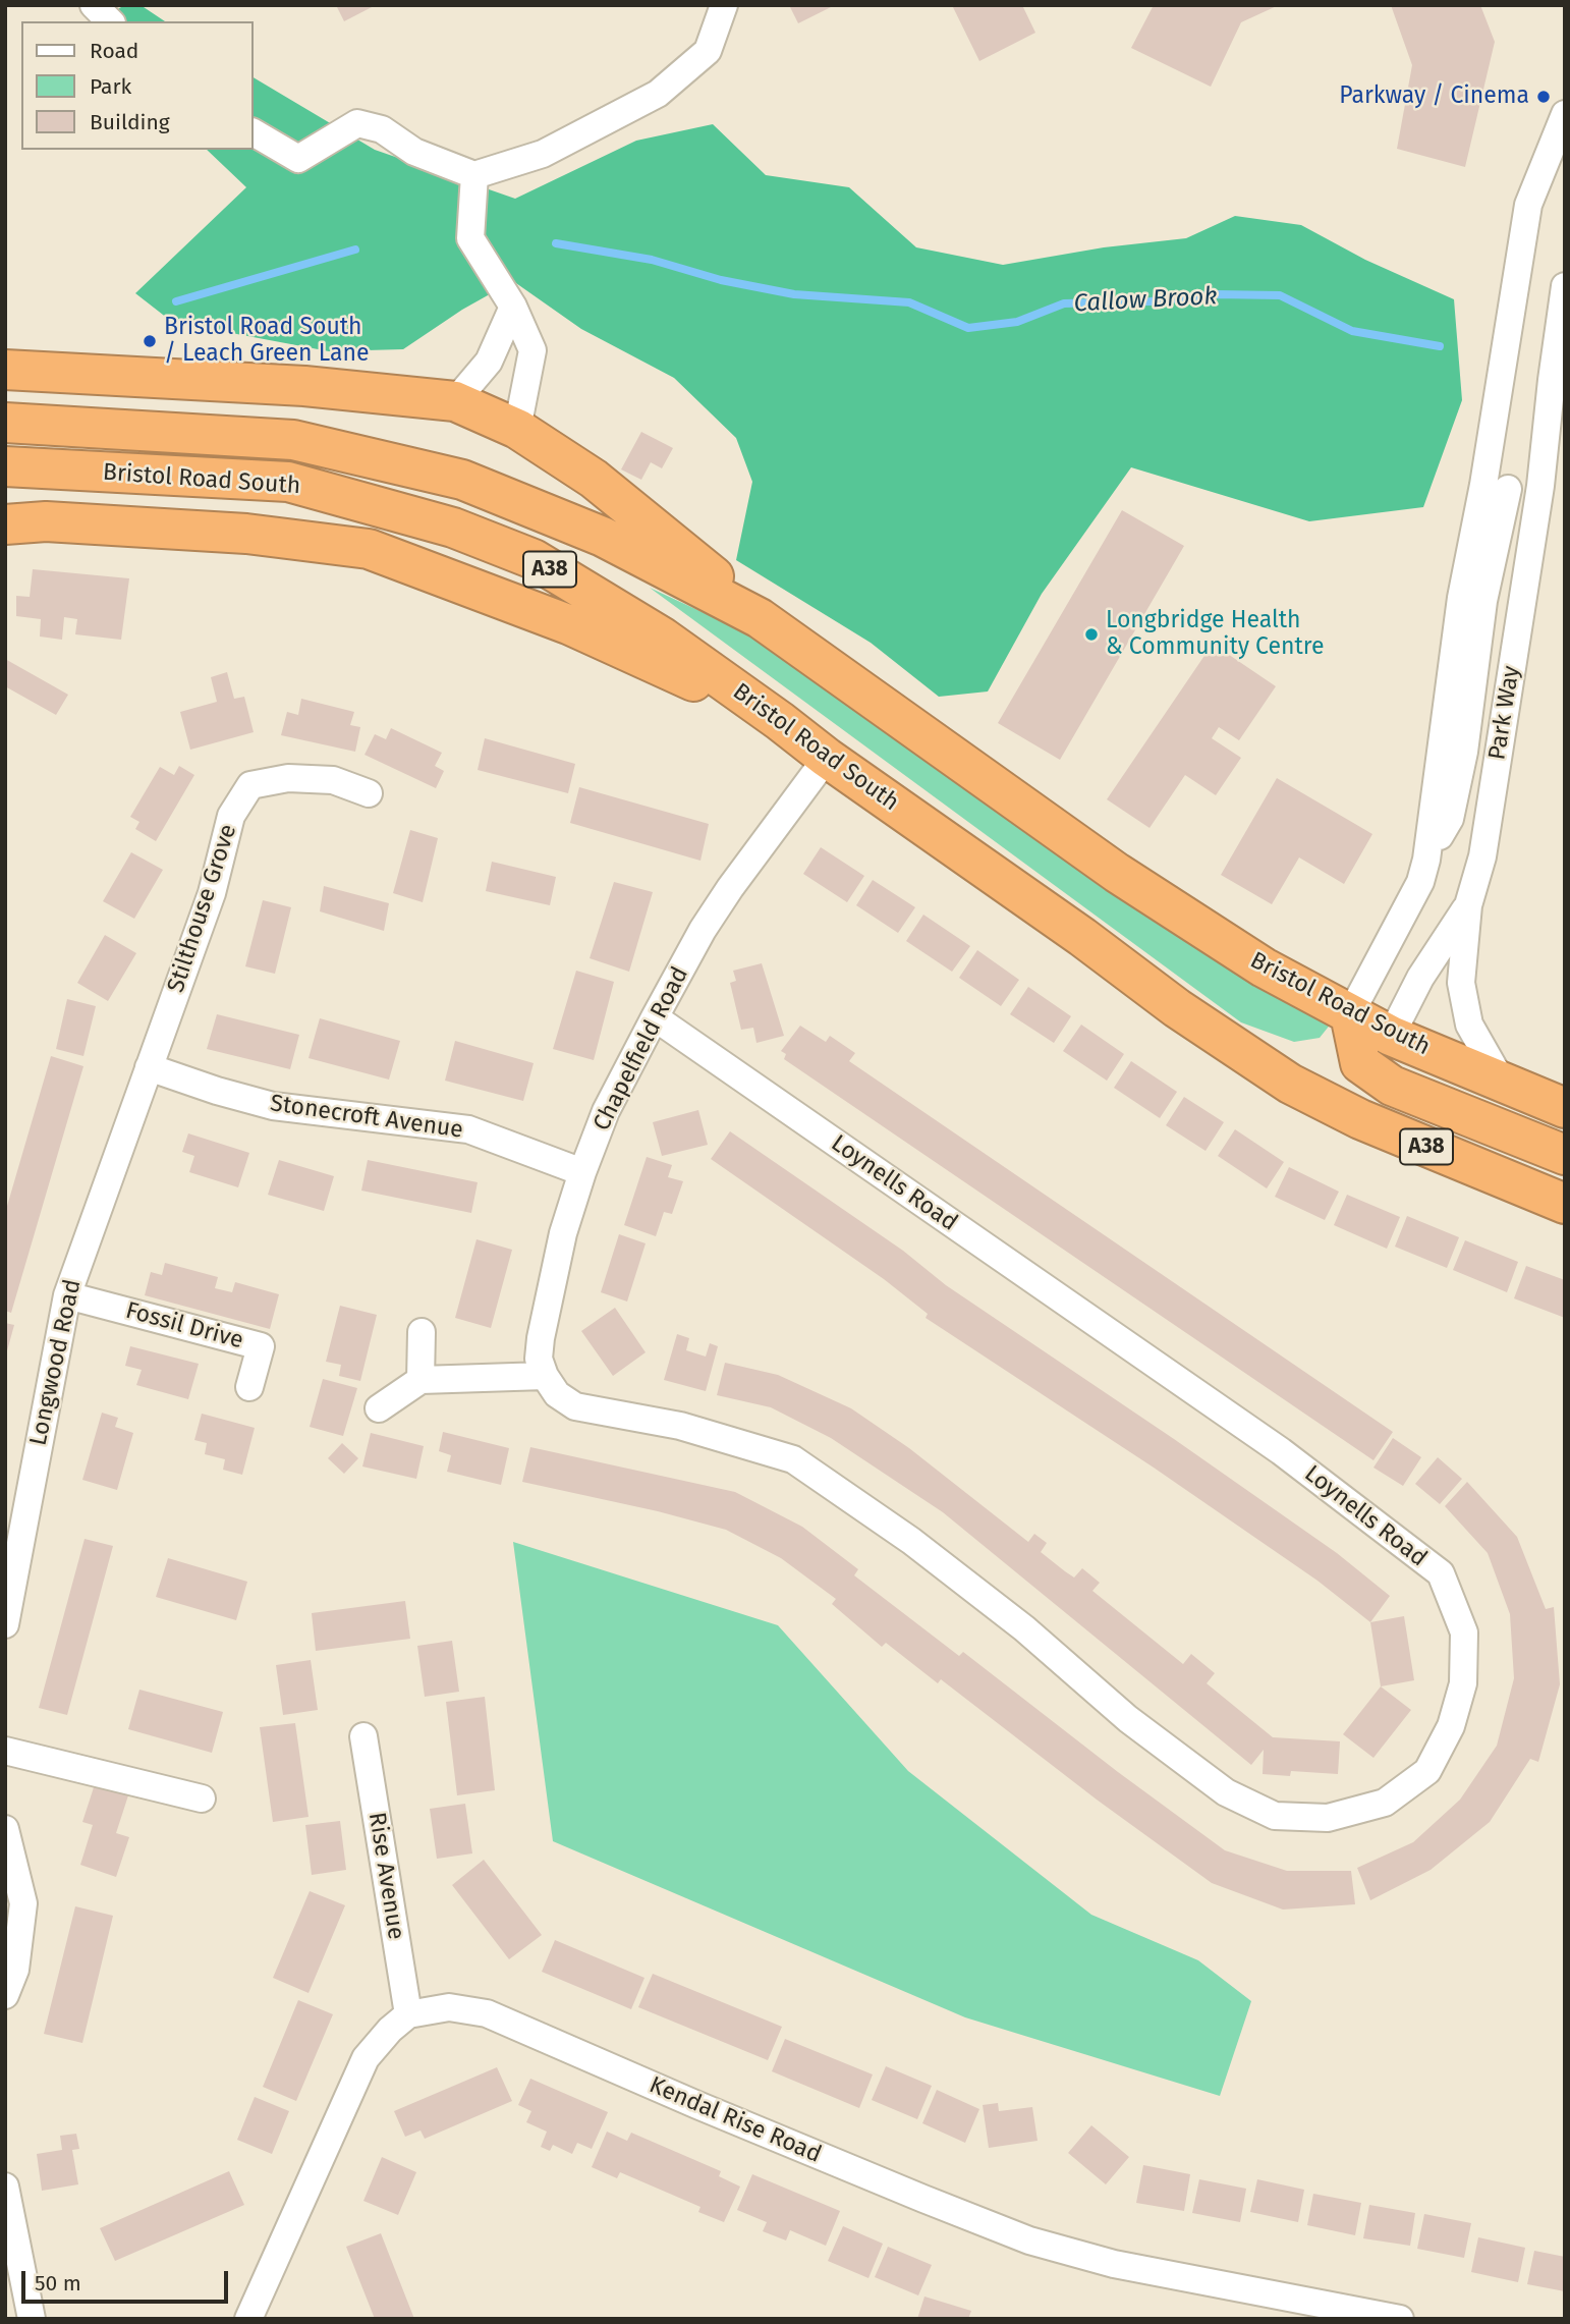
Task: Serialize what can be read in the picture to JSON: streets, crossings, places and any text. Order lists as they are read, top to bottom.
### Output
{
  "streets": {
    "highway": ["Bristol Road South", "A38"],
    "street": [
      "Park Way",
      "Stilthouse Grove",
      "Chapelfield Road",
      "Stonecroft Avenue",
      "Loynells Road",
      "Fossil Drive",
      "Longwood Road",
      "Rise Avenue",
      "Kendal Rise Road"
    ]
  },
  "crossings": [
    ["Bristol Road South", "Park Way"],
    ["Bristol Road South", "Chapelfield Road"],
    ["Stilthouse Grove", "Stonecroft Avenue"],
    ["Stilthouse Grove", "Longwood Road"],
    ["Chapelfield Road", "Stonecroft Avenue"],
    ["Chapelfield Road", "Loynells Road"],
    ["Stonecroft Avenue", "Longwood Road"],
    ["Fossil Drive", "Longwood Road"],
    ["Rise Avenue", "Kendal Rise Road"]
  ],
  "water": ["Callow Brook"],
  "places": ["Parkway / Cinema", "Bristol Road South / Leach Green Lane", "Longbridge Health & Community Centre"],
  "legend": ["Road", "Park", "Building"],
  "scale_bar": "50 m"
}
